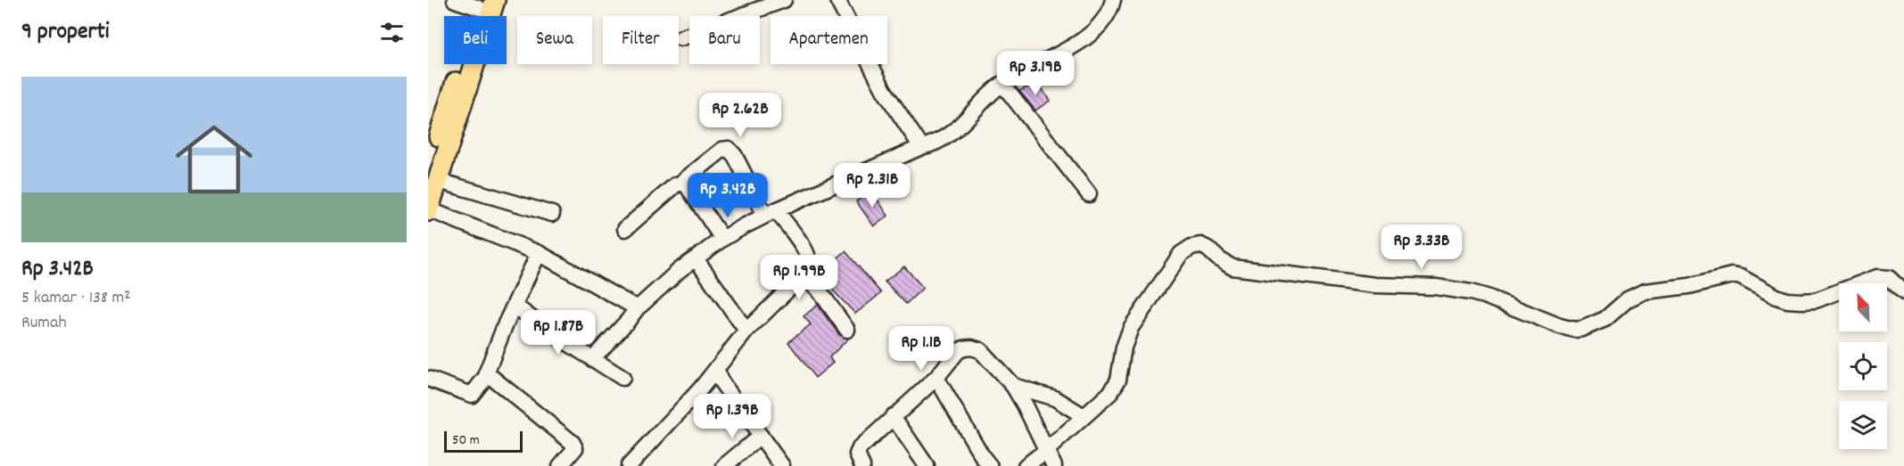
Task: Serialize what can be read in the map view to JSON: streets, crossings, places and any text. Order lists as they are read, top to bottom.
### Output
{
  "scale_bar": "50 m",
  "north": "top left",
  "page": {
    "heading": "9 properti",
    "chip": [
      "Beli",
      "Sewa",
      "Filter",
      "Baru",
      "Apartemen"
    ],
    "price": [
      "Rp 3.19B",
      "Rp 2.62B",
      "Rp 2.31B",
      "Rp 3.42B",
      "Rp 3.33B",
      "Rp 1.99B",
      "Rp 1.87B",
      "Rp 1.1B",
      "Rp 1.39B"
    ],
    "list": [
      {
        "name": "Rp 3.42B",
        "note": "5 kamar · 138 m² · Rumah"
      }
    ],
    "scale": "50 m"
  }
}
